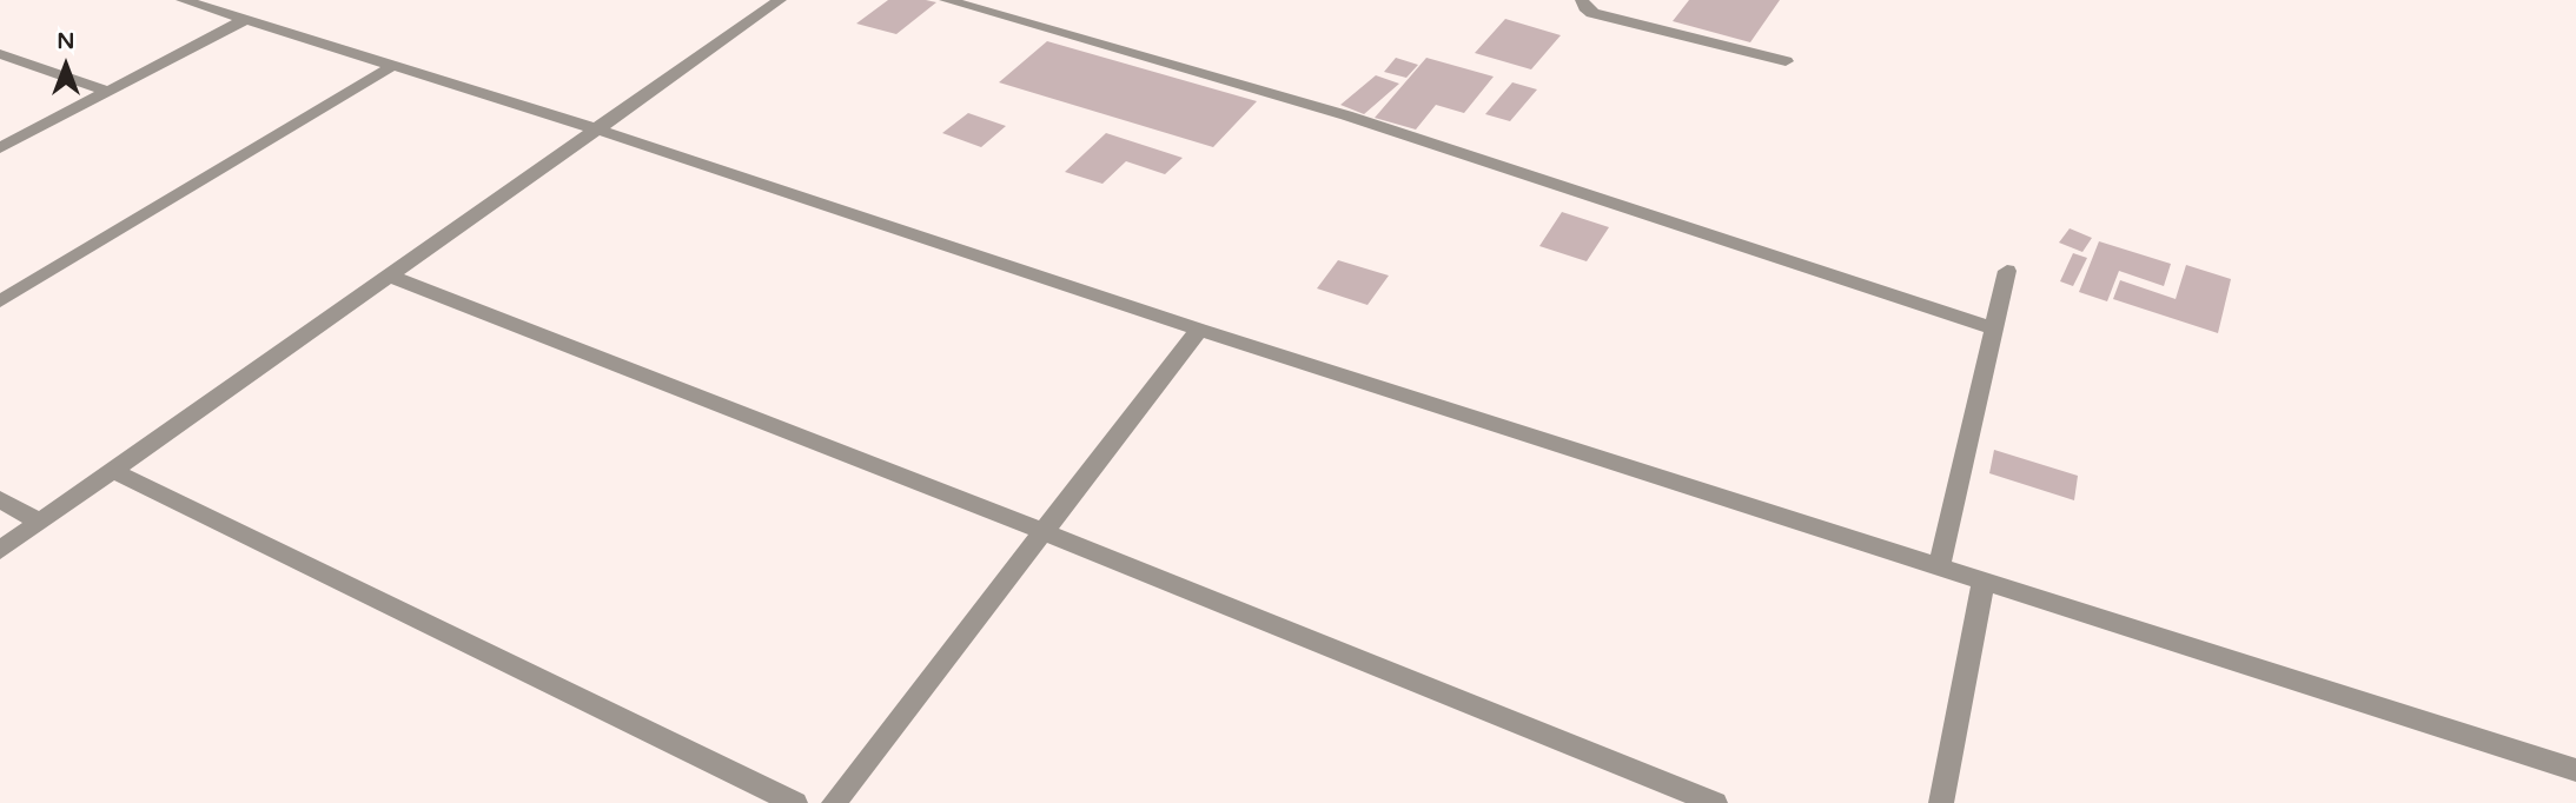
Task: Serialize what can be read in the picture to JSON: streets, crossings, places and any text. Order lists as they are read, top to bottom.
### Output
{
  "north": "top"
}
